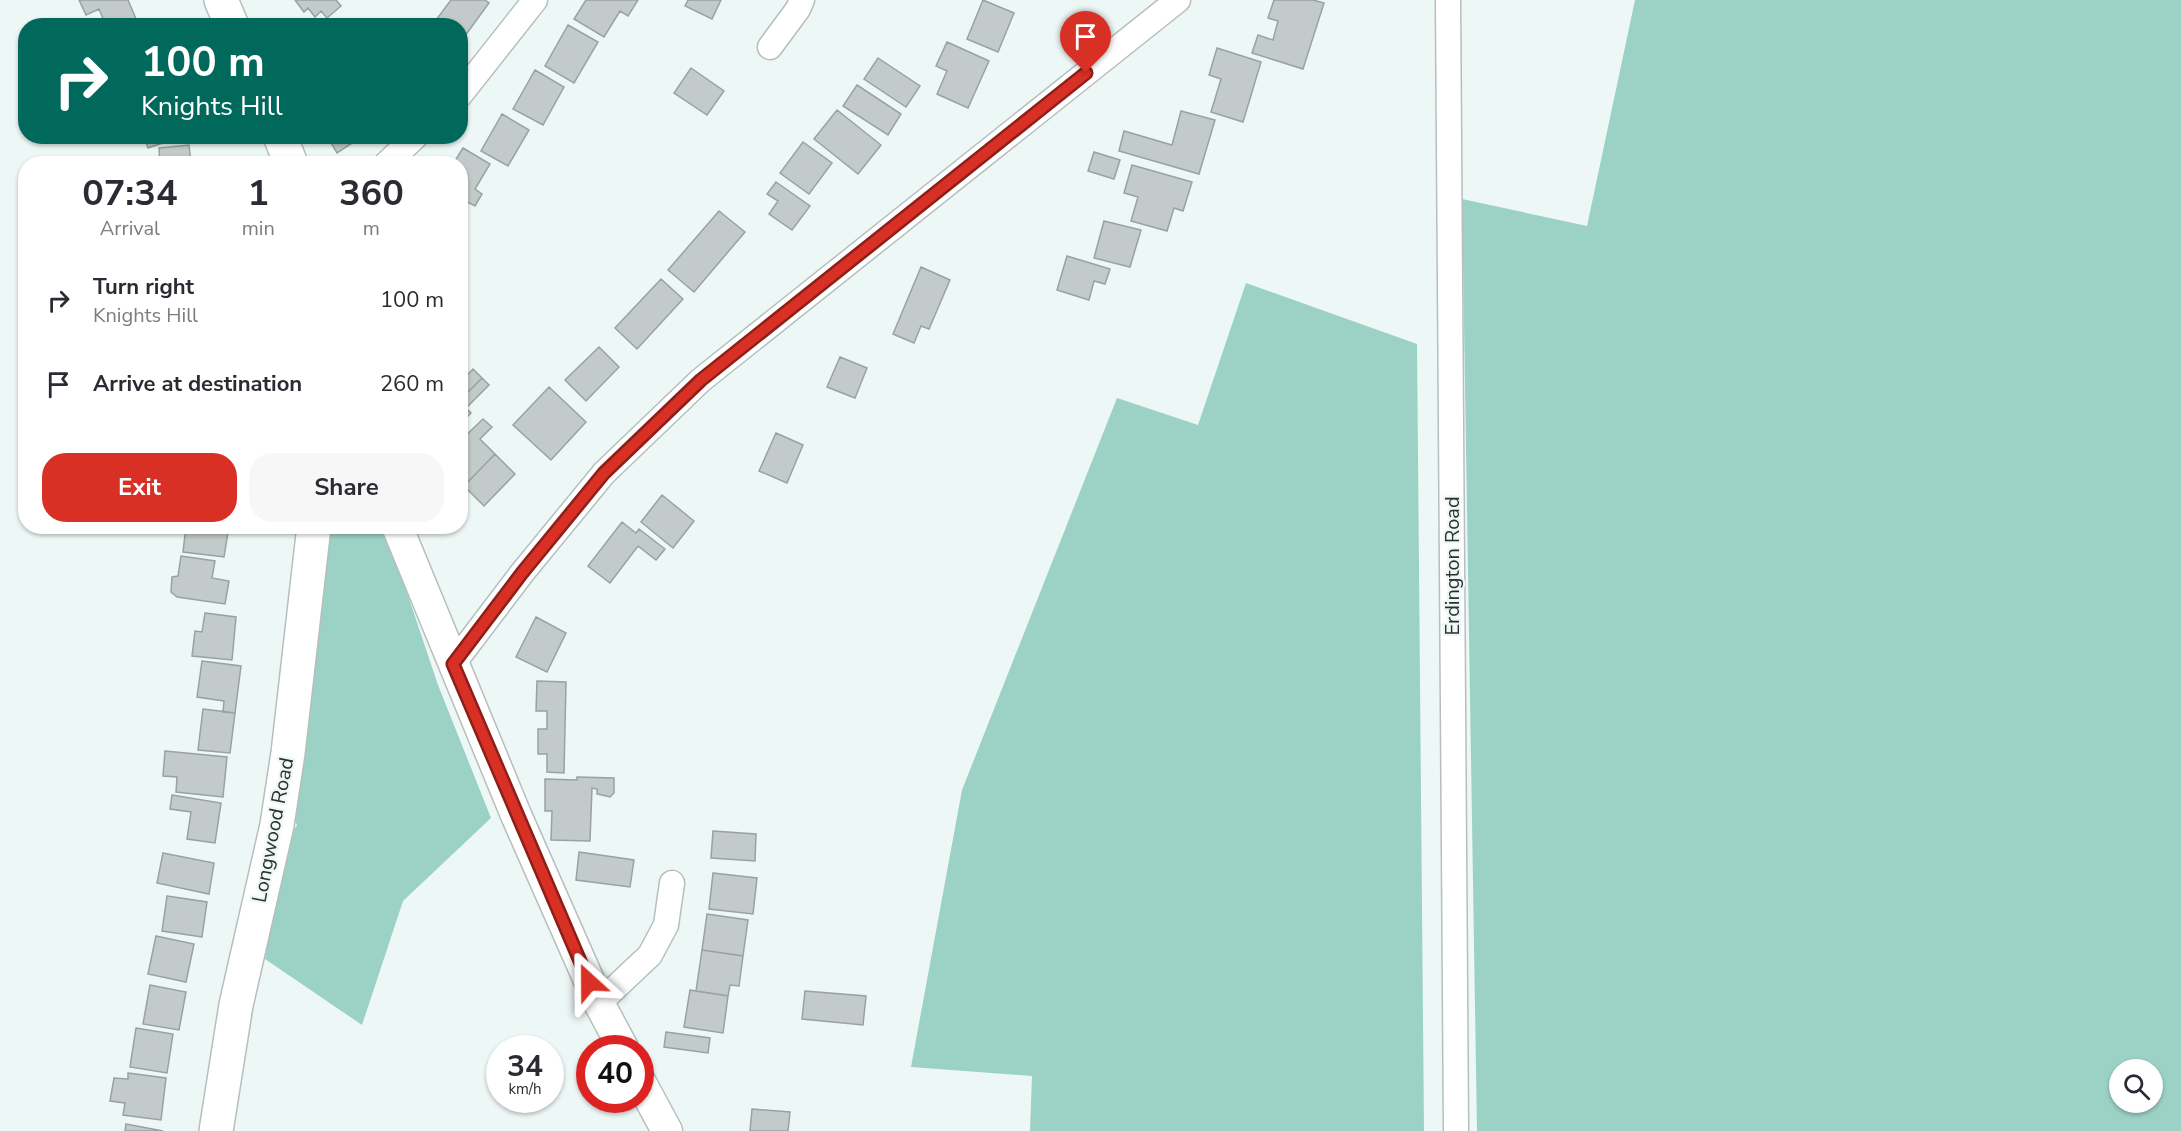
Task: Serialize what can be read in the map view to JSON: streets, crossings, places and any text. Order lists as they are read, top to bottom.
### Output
{
  "streets": {
    "main road": ["Longwood Road"],
    "street": ["Erdington Road"]
  },
  "page": {
    "turn": ["100 m", "Knights Hill"],
    "eta": [
      "07:34",
      "Arrival",
      "1",
      "min",
      "360",
      "m"
    ],
    "list": [
      {
        "name": "Turn right",
        "note": "Knights Hill",
        "value": "100 m"
      },
      {
        "name": "Arrive at destination",
        "value": "260 m"
      }
    ],
    "buttons": ["Exit", "Share"],
    "speed": "34 km/h",
    "limit": "40"
  }
}
